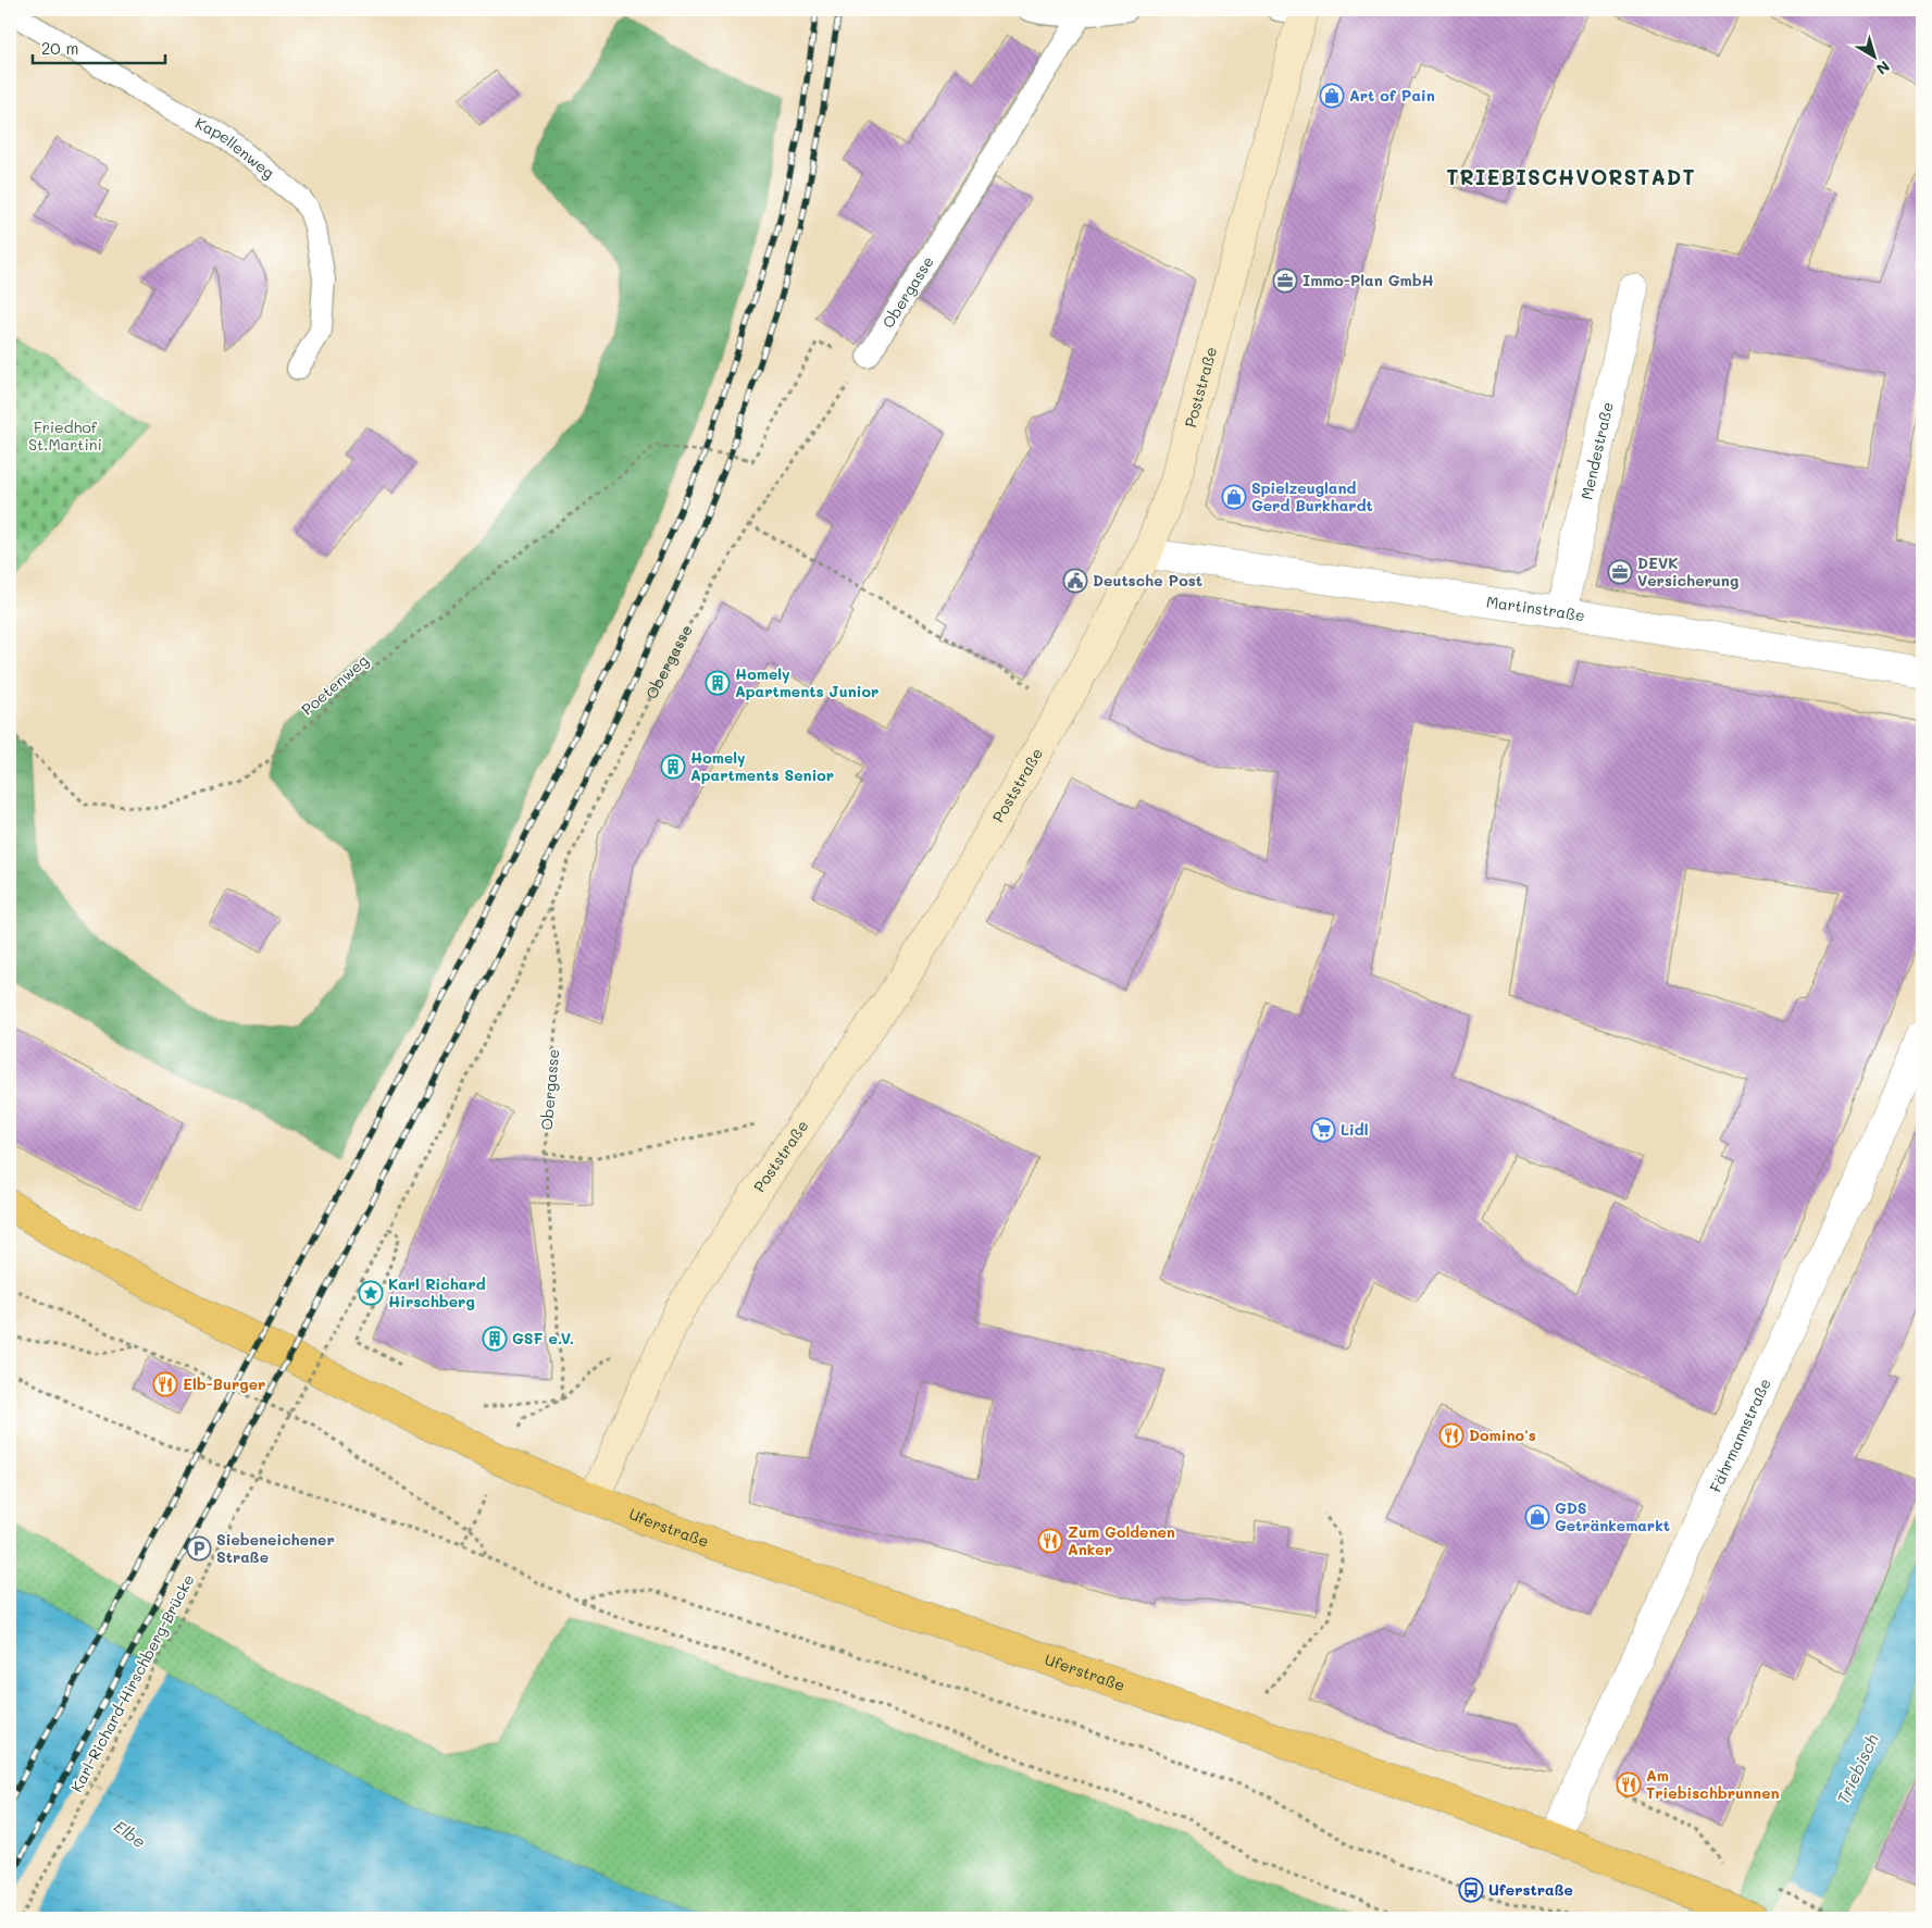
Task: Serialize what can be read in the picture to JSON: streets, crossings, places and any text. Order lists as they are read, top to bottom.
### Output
{
  "streets": {
    "main road": ["Poststraße", "Uferstraße"],
    "street": ["Mendestraße", "Martinstraße", "Fährmannstraße"],
    "lane": ["Kapellenweg", "Obergasse"],
    "path": ["Poetenweg", "Karl-Richard-Hirschberg-Brücke"]
  },
  "crossings": [
    ["Obergasse", "Karl-Richard-Hirschberg-Brücke"],
    ["Poststraße", "Martinstraße"],
    ["Poststraße", "Uferstraße"],
    ["Mendestraße", "Martinstraße"],
    ["Fährmannstraße", "Uferstraße"]
  ],
  "districts": ["TRIEBISCHVORSTADT"],
  "water": ["Triebisch", "Elbe"],
  "parks": ["Friedhof St.Martini"],
  "places": {
    "shop": ["Art of Pain", "Spielzeugland Gerd Burkhardt", "GDS Getränkemarkt"],
    "office": ["Immo-Plan GmbH", "DEVK Versicherung"],
    "public building": ["Deutsche Post"],
    "building": ["Homely Apartments Junior", "Homely Apartments Senior", "GSF e.V."],
    "supermarket": ["Lidl"],
    "place": ["Karl Richard Hirschberg"],
    "restaurant": [
      "Elb-Burger",
      "Domino's",
      "Zum Goldenen Anker",
      "Am Triebischbrunnen"
    ],
    "parking": ["Siebeneichener Straße"],
    "bus stop": ["Uferstraße"]
  },
  "scale_bar": "20 m",
  "north": "bottom right"
}
